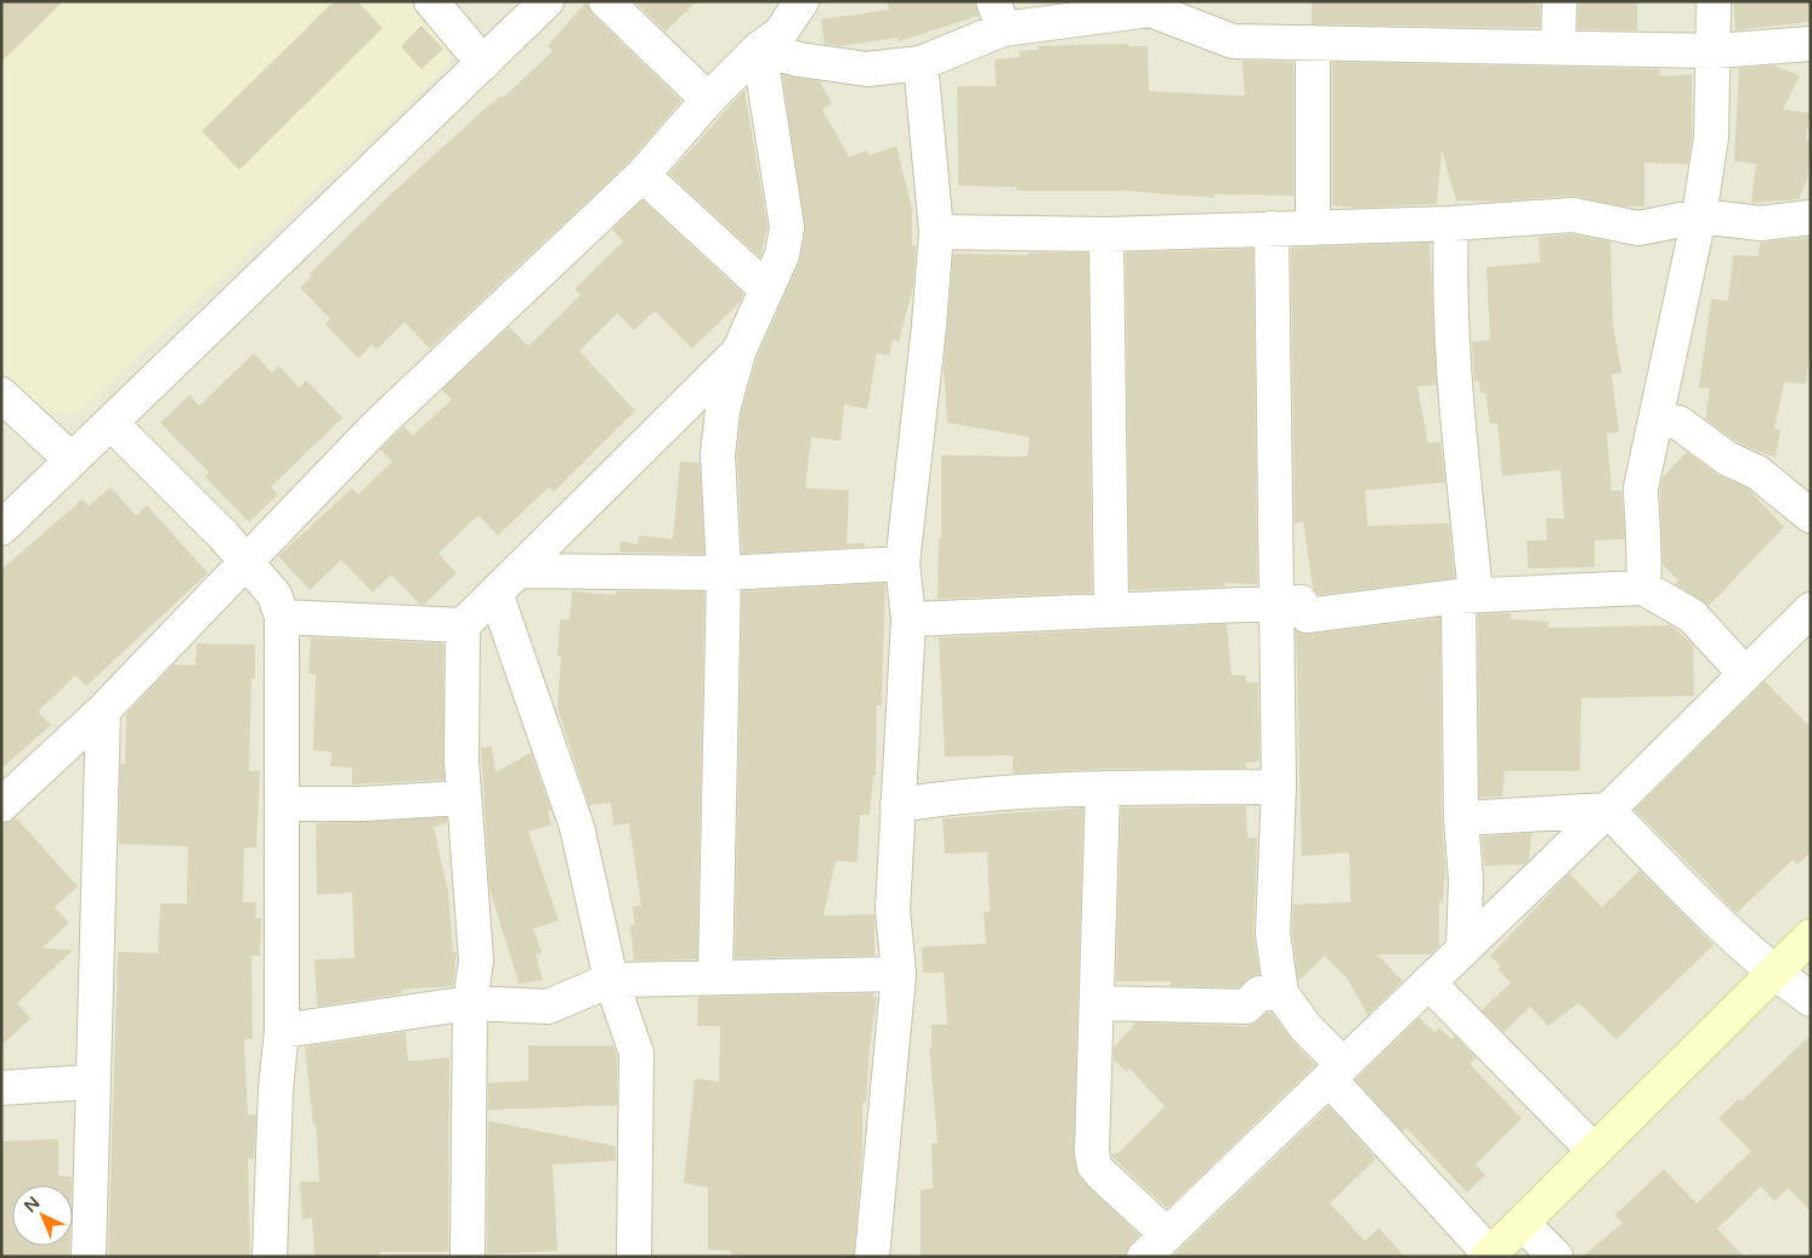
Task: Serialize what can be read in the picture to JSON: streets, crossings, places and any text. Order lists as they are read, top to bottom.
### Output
{
  "north": "top left"
}
